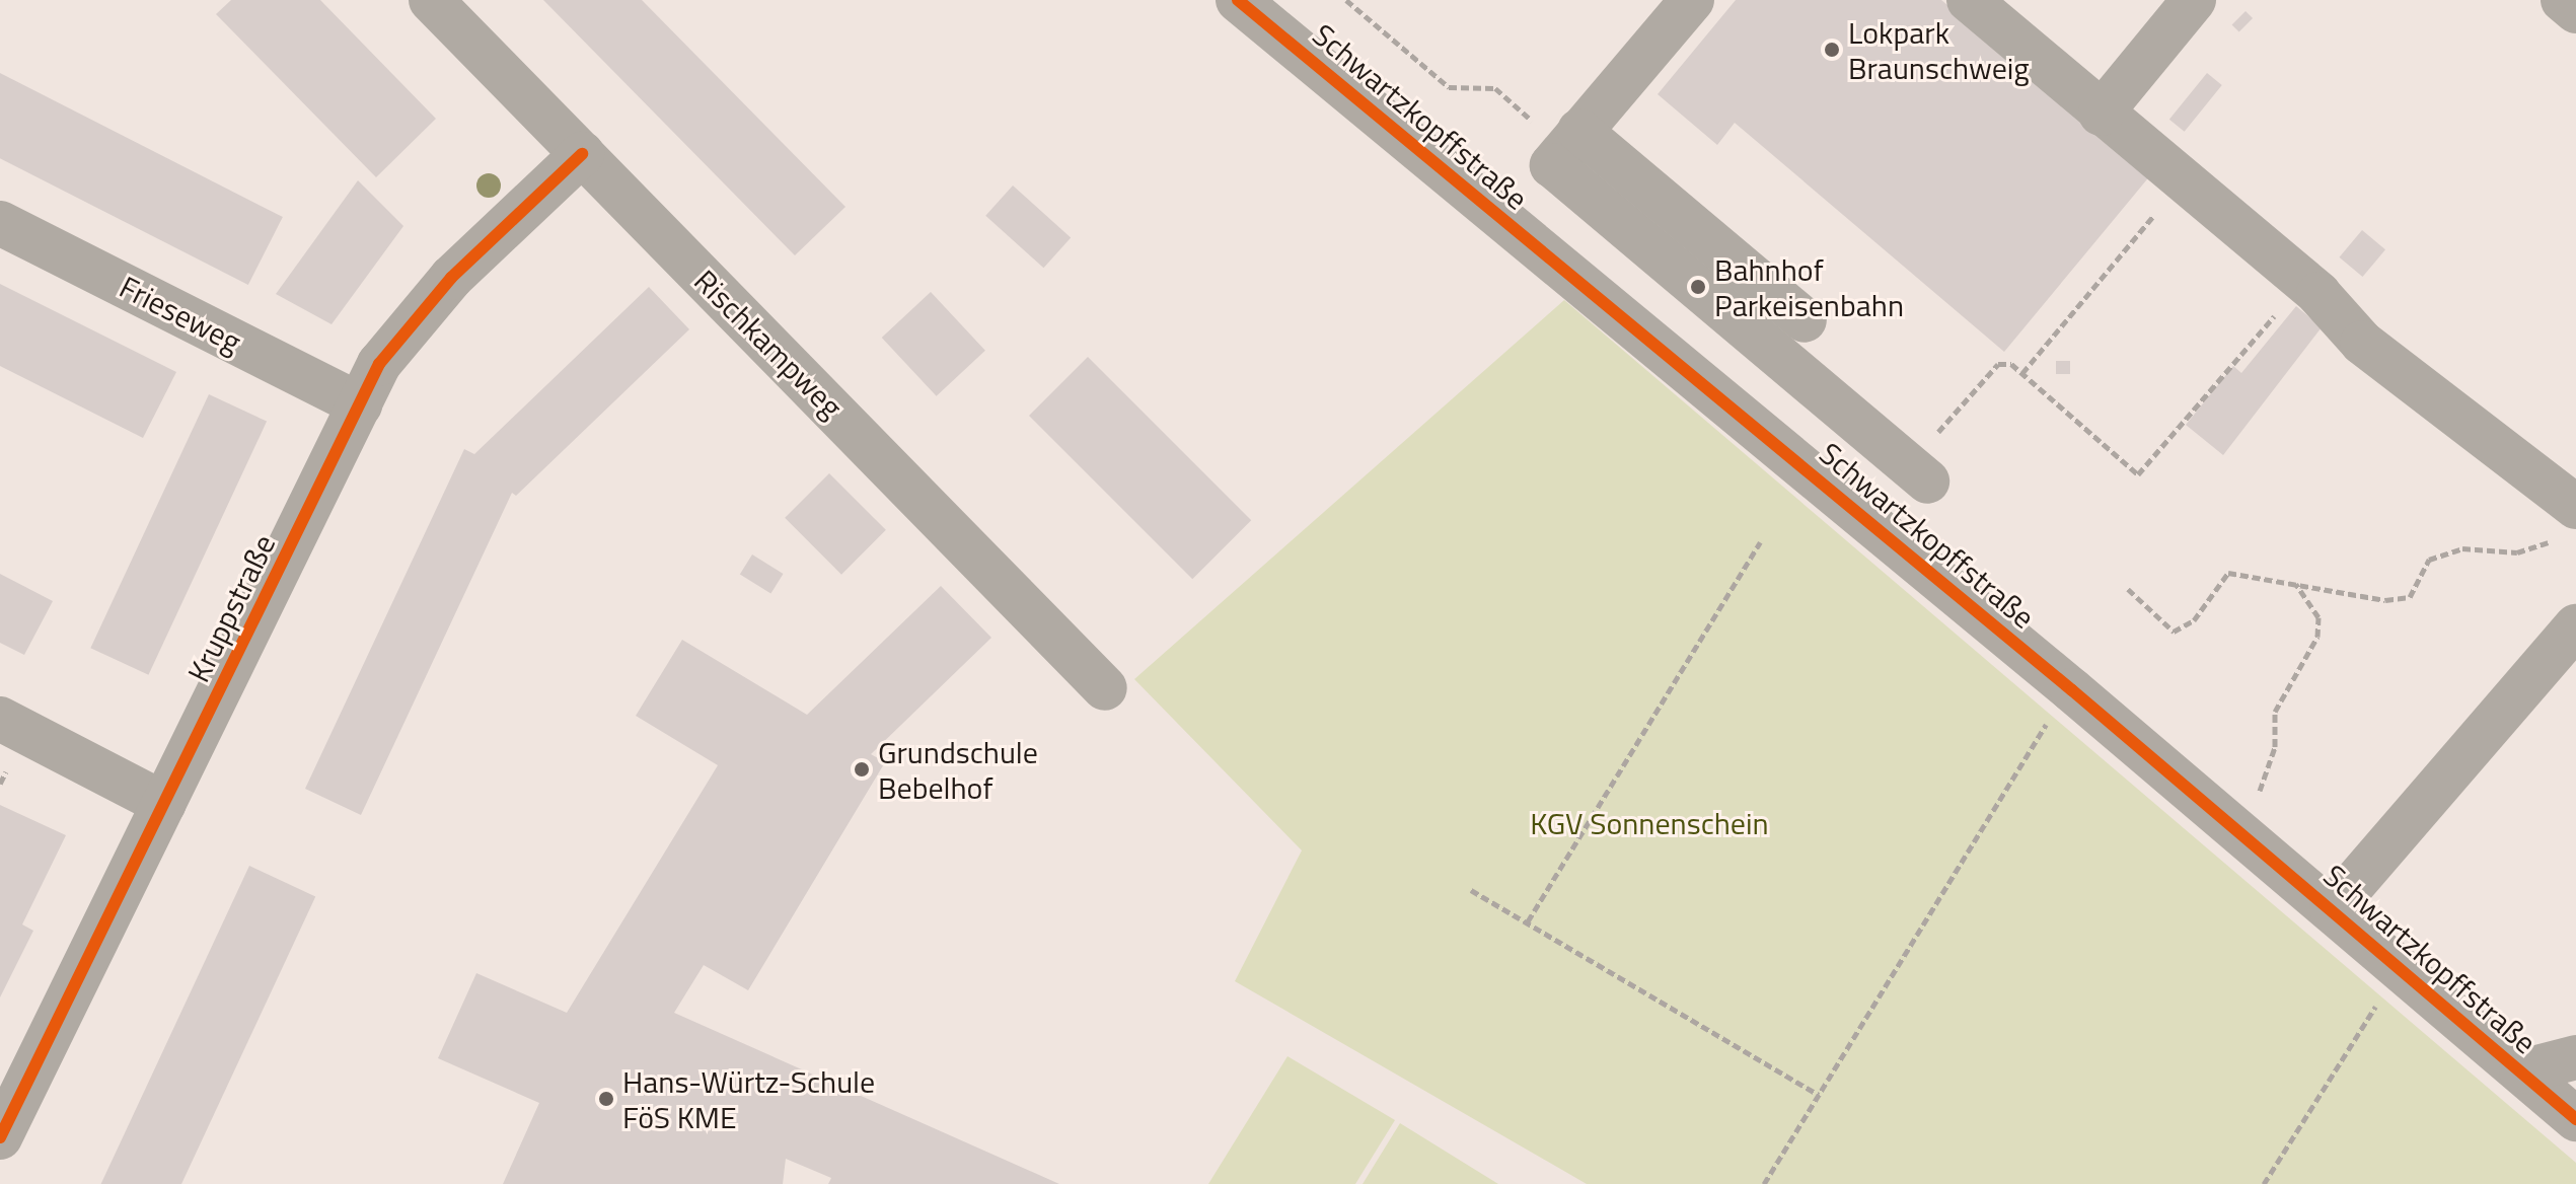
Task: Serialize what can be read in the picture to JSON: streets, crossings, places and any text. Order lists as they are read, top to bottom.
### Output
{
  "streets": {
    "street": [
      "Schwartzkopffstraße",
      "Frieseweg",
      "Rischkampweg",
      "Kruppstraße"
    ]
  },
  "crossings": [
    ["Frieseweg", "Kruppstraße"],
    ["Rischkampweg", "Kruppstraße"]
  ],
  "parks": ["KGV Sonnenschein"],
  "places": [
    "Lokpark Braunschweig",
    "Bahnhof Parkeisenbahn",
    "Grundschule Bebelhof",
    "Hans-Würtz-Schule FöS KME"
  ]
}
